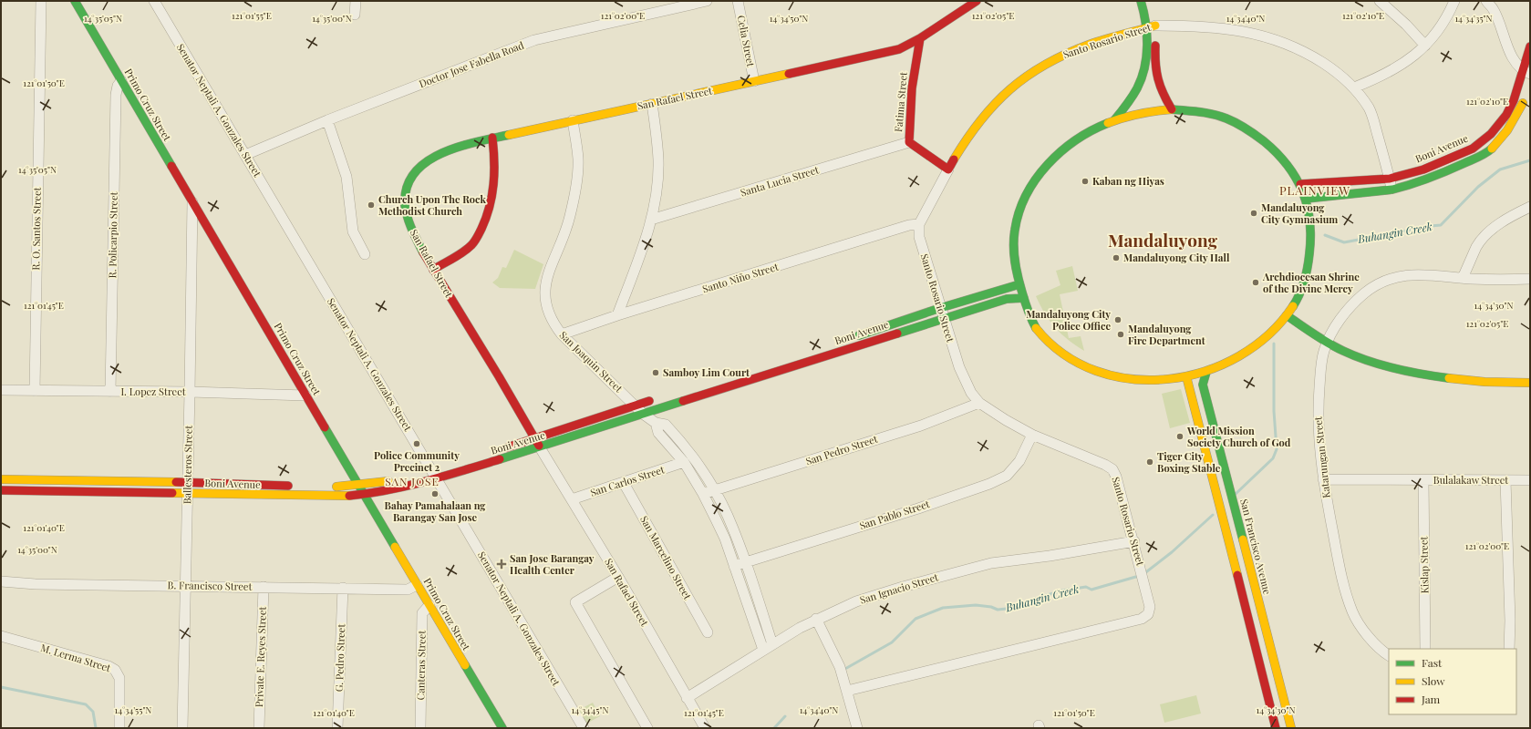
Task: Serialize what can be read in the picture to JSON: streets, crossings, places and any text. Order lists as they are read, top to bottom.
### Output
{
  "streets": {
    "main road": [
      "Santo Rosario Street",
      "San Rafael Street",
      "Fatima Street",
      "Primo Cruz Street",
      "Boni Avenue",
      "San Francisco Avenue"
    ],
    "street": [
      "Celia Street",
      "Doctor Jose Fabella Road",
      "Senator Neptali A. Gonzales Street",
      "Santa Lucia Street",
      "R. O. Santos Street",
      "R. Policarpio Street",
      "Santo Niño Street",
      "San Joaquin Street",
      "I. Lopez Street",
      "San Pedro Street",
      "Katarungan Street",
      "Ballesteros Street",
      "Bulalakaw Street",
      "San Carlos Street",
      "San Pablo Street",
      "San Marcelino Street",
      "Kislap Street",
      "B. Francisco Street",
      "San Ignacio Street",
      "Private E. Reyes Street",
      "M. Lerma Street",
      "G. Pedro Street",
      "Canteras Street"
    ]
  },
  "crossings": [
    ["Celia Street", "San Rafael Street"],
    ["Santo Rosario Street", "Fatima Street"],
    ["Santo Rosario Street", "Boni Avenue"],
    ["Santo Rosario Street", "Santo Niño Street"],
    ["Santo Rosario Street", "San Pedro Street"],
    ["Santo Rosario Street", "San Pablo Street"],
    ["Santo Rosario Street", "San Ignacio Street"],
    ["Doctor Jose Fabella Road", "Senator Neptali A. Gonzales Street"],
    ["San Rafael Street", "Fatima Street"],
    ["San Rafael Street", "Boni Avenue"],
    ["San Rafael Street", "San Joaquin Street"],
    ["San Rafael Street", "San Carlos Street"],
    ["San Rafael Street", "San Ignacio Street"],
    ["Fatima Street", "Santa Lucia Street"],
    ["Primo Cruz Street", "Boni Avenue"],
    ["Primo Cruz Street", "R. Policarpio Street"],
    ["Primo Cruz Street", "I. Lopez Street"],
    ["Primo Cruz Street", "Ballesteros Street"],
    ["Primo Cruz Street", "B. Francisco Street"],
    ["Primo Cruz Street", "Canteras Street"],
    ["Senator Neptali A. Gonzales Street", "Boni Avenue"],
    ["Boni Avenue", "San Joaquin Street"],
    ["Boni Avenue", "Ballesteros Street"],
    ["R. O. Santos Street", "I. Lopez Street"],
    ["R. Policarpio Street", "I. Lopez Street"],
    ["Santo Niño Street", "San Joaquin Street"],
    ["San Joaquin Street", "San Pedro Street"],
    ["San Joaquin Street", "San Carlos Street"],
    ["San Joaquin Street", "San Pablo Street"],
    ["San Joaquin Street", "San Ignacio Street"],
    ["I. Lopez Street", "Ballesteros Street"],
    ["Katarungan Street", "Bulalakaw Street"],
    ["Ballesteros Street", "B. Francisco Street"],
    ["Bulalakaw Street", "Kislap Street"],
    ["San Carlos Street", "San Marcelino Street"],
    ["B. Francisco Street", "Private E. Reyes Street"],
    ["B. Francisco Street", "G. Pedro Street"]
  ],
  "districts": ["PLAINVIEW", "Mandaluyong", "SAN JOSE"],
  "water": ["Buhangin Creek"],
  "places": {
    "other": [
      "Kaban ng Hiyas",
      "Church Upon The Rock Methodist Church",
      "Mandaluyong City Gymnasium",
      "Mandaluyong City Hall",
      "Archdiocesan Shrine of the Divine Mercy",
      "Mandaluyong City Police Office",
      "Mandaluyong Fire Department",
      "Samboy Lim Court",
      "World Mission Society Church of God",
      "Police Community Precinct 2",
      "Tiger City Boxing Stable",
      "Bahay Pamahalaan ng Barangay San Jose"
    ],
    "health": ["San Jose Barangay Health Center"]
  },
  "legend": ["Fast", "Slow", "Jam"],
  "coordinates": [
    "121°01'55\"E",
    "121°02'00\"E",
    "121°02'05\"E",
    "121°02'10\"E",
    "14°35'05\"N",
    "14°34'35\"N",
    "14°35'00\"N",
    "14°34'50\"N",
    "14°34'40\"N",
    "121°01'50\"E",
    "14°34'30\"N",
    "121°01'45\"E",
    "121°01'40\"E",
    "14°34'55\"N",
    "14°34'45\"N"
  ]
}
